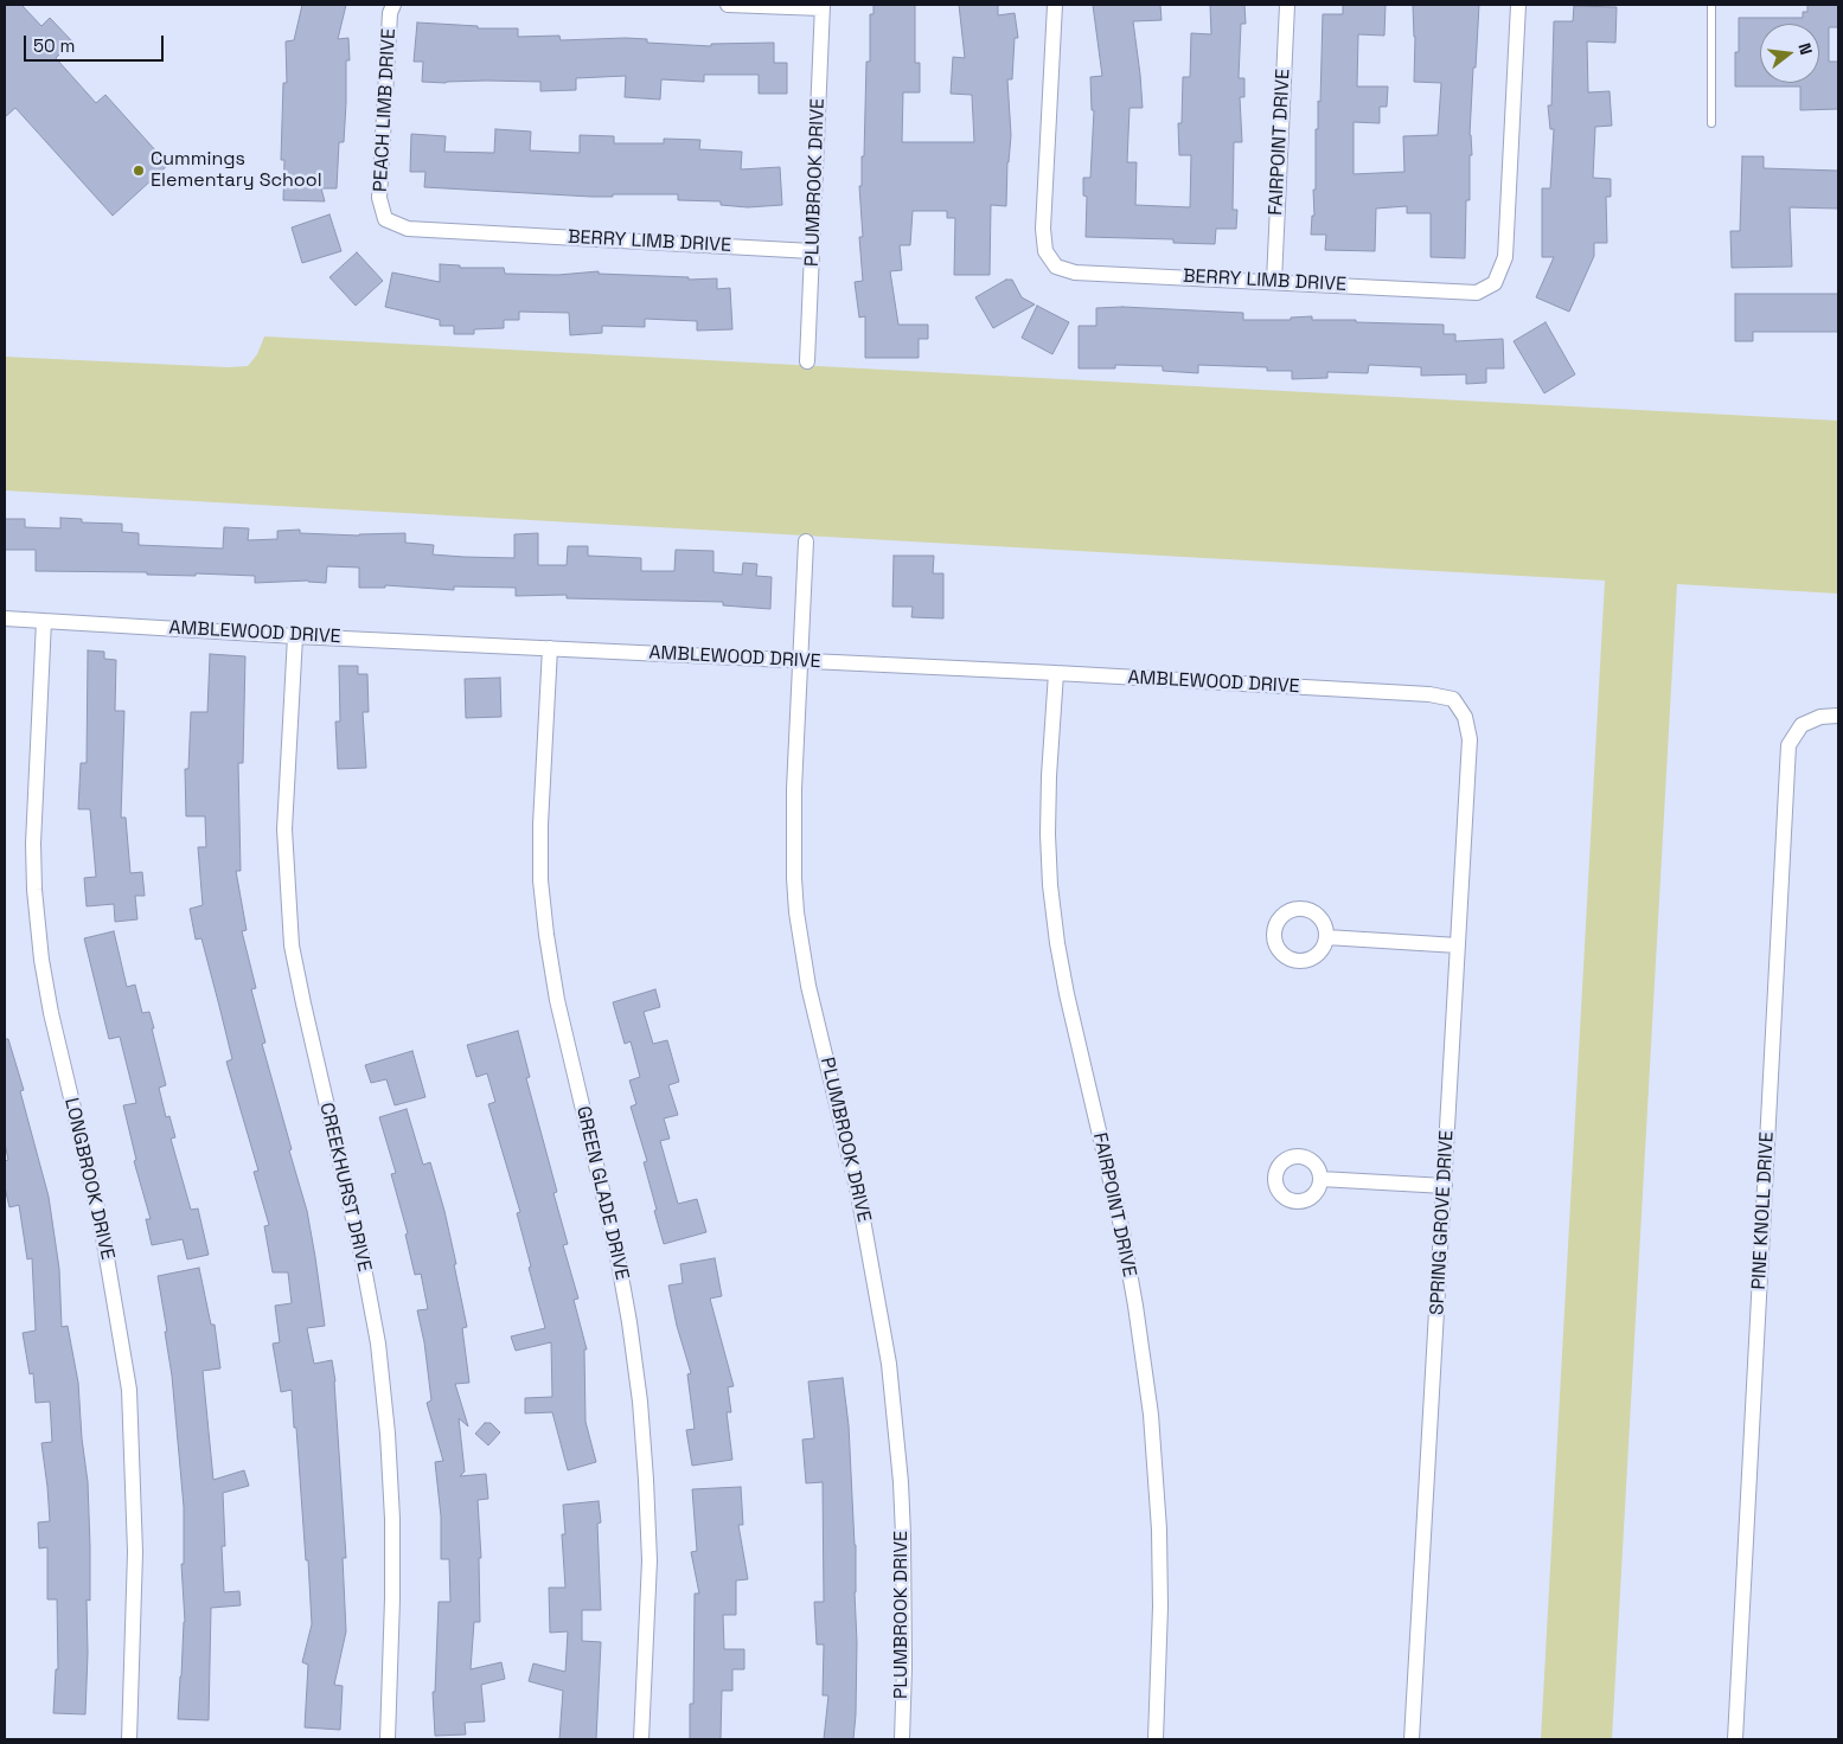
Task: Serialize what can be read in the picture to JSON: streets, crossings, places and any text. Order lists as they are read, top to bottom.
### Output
{
  "streets": {
    "street": [
      "PEACH LIMB DRIVE",
      "FAIRPOINT DRIVE",
      "PLUMBROOK DRIVE",
      "BERRY LIMB DRIVE",
      "AMBLEWOOD DRIVE",
      "LONGBROOK DRIVE",
      "CREEKHURST DRIVE",
      "GREEN GLADE DRIVE",
      "PINE KNOLL DRIVE",
      "SPRING GROVE DRIVE"
    ]
  },
  "crossings": [
    ["PEACH LIMB DRIVE", "BERRY LIMB DRIVE"],
    ["FAIRPOINT DRIVE", "BERRY LIMB DRIVE"],
    ["FAIRPOINT DRIVE", "AMBLEWOOD DRIVE"],
    ["PLUMBROOK DRIVE", "BERRY LIMB DRIVE"],
    ["PLUMBROOK DRIVE", "AMBLEWOOD DRIVE"],
    ["AMBLEWOOD DRIVE", "LONGBROOK DRIVE"],
    ["AMBLEWOOD DRIVE", "CREEKHURST DRIVE"],
    ["AMBLEWOOD DRIVE", "GREEN GLADE DRIVE"],
    ["AMBLEWOOD DRIVE", "SPRING GROVE DRIVE"]
  ],
  "places": ["Cummings Elementary School"],
  "scale_bar": "50 m",
  "north": "right"
}
